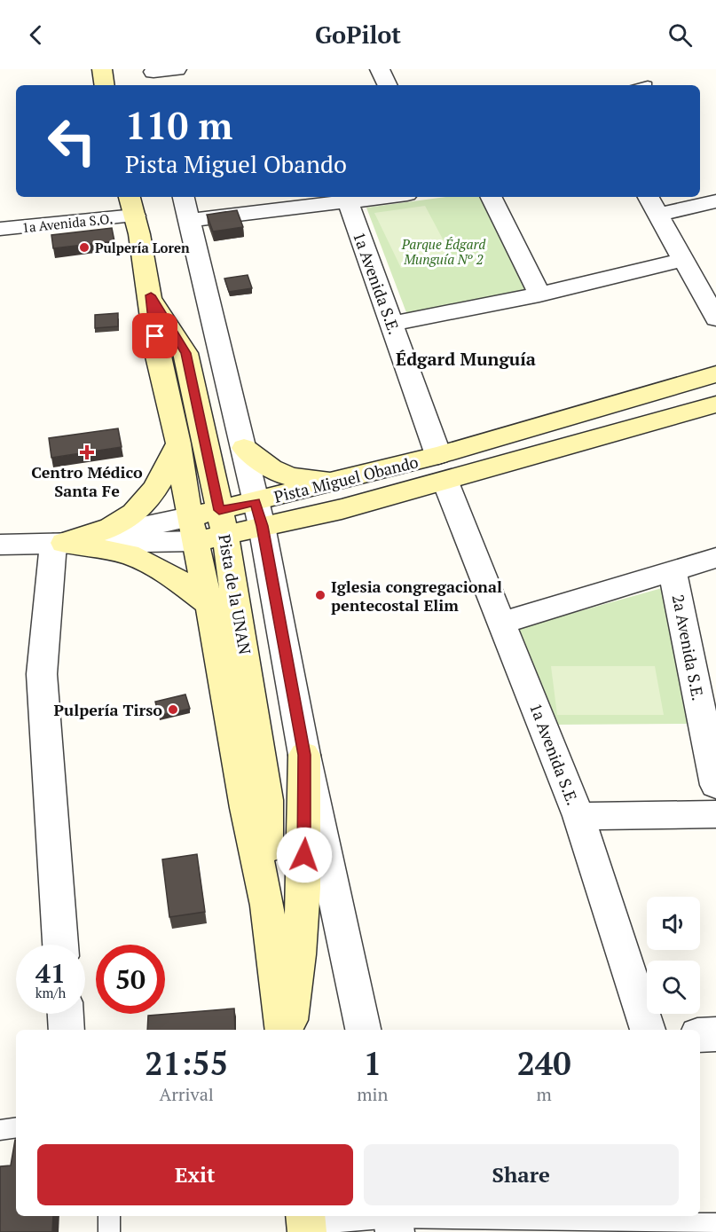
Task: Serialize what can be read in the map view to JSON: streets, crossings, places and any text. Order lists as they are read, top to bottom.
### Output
{
  "streets": {
    "main road": ["Pista Miguel Obando", "Pista de la UNAN"],
    "street": ["1a Avenida S.O.", "1a Avenida S.E.", "2a Avenida S.E."]
  },
  "crossings": [
    ["1a Avenida S.O.", "Pista de la UNAN"],
    ["1a Avenida S.E.", "Pista Miguel Obando"],
    ["Pista Miguel Obando", "Pista de la UNAN"]
  ],
  "districts": ["Édgard Munguía"],
  "parks": ["Parque Édgard Munguía Nº 2"],
  "places": {
    "other": ["Pulpería Loren", "Iglesia congregacional pentecostal Elim", "Pulpería Tirso"],
    "health": ["Centro Médico Santa Fe"]
  },
  "page": {
    "header": "GoPilot",
    "turn": ["110 m", "Pista Miguel Obando"],
    "speed": "41 km/h",
    "limit": "50",
    "eta": [
      "21:55",
      "Arrival",
      "1",
      "min",
      "240",
      "m"
    ],
    "buttons": ["Exit", "Share"]
  }
}
